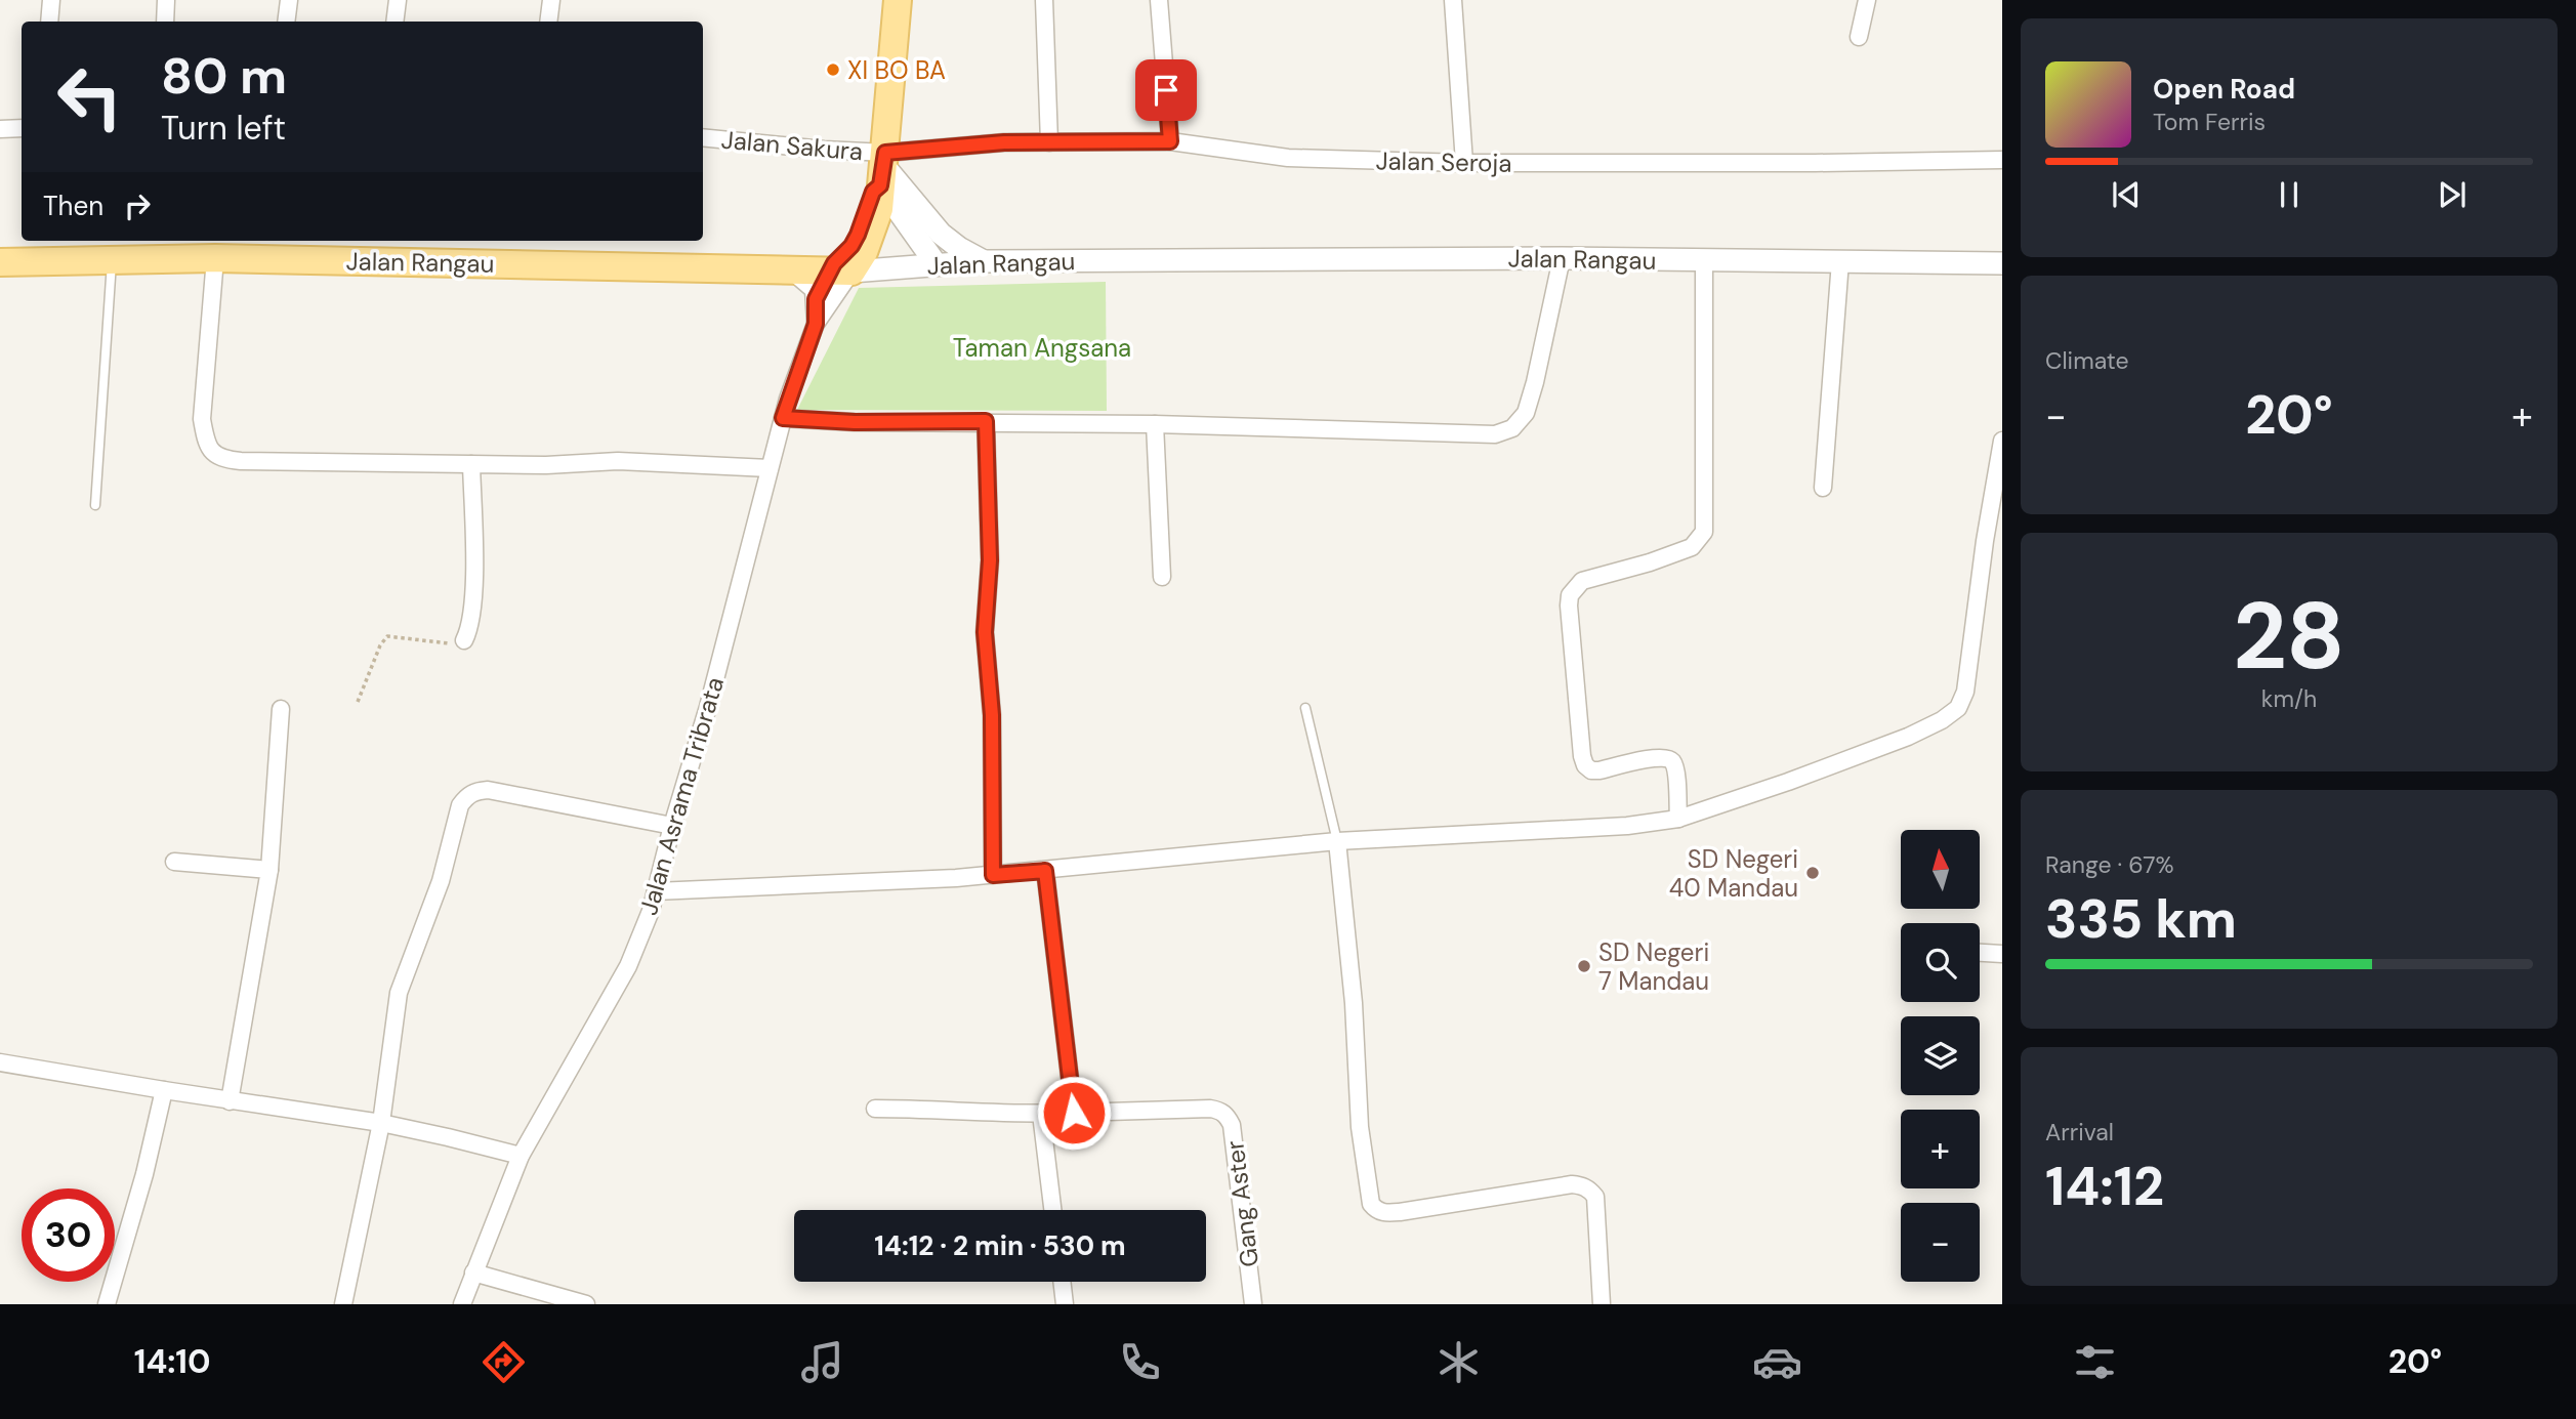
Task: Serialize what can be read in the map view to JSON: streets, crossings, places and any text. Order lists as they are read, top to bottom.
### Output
{
  "streets": {
    "main road": ["Jalan Rangau"],
    "street": [
      "Jalan Sakura",
      "Jalan Seroja",
      "Jalan Asrama Tribrata",
      "Gang Aster"
    ]
  },
  "crossings": [
    ["Jalan Sakura", "Jalan Seroja"],
    ["Jalan Rangau", "Jalan Asrama Tribrata"]
  ],
  "parks": ["Taman Angsana"],
  "places": ["XI BO BA", "SD Negeri 40 Mandau", "SD Negeri 7 Mandau"],
  "north": "top",
  "page": {
    "turn": ["80 m", "Turn left"],
    "song": ["Open Road", "Tom Ferris"],
    "then": "Then",
    "tile": [
      "Climate",
      ["28", "km/h"],
      ["Range · 67%", "335 km"],
      ["Arrival", "14:12"]
    ],
    "heat": ["−", "20°", "+"],
    "map_buttons": ["+", "−"],
    "limit": "30",
    "trip": "14:12 · 2 min · 530 m",
    "tabs": ["14:10", "20°"]
  }
}
